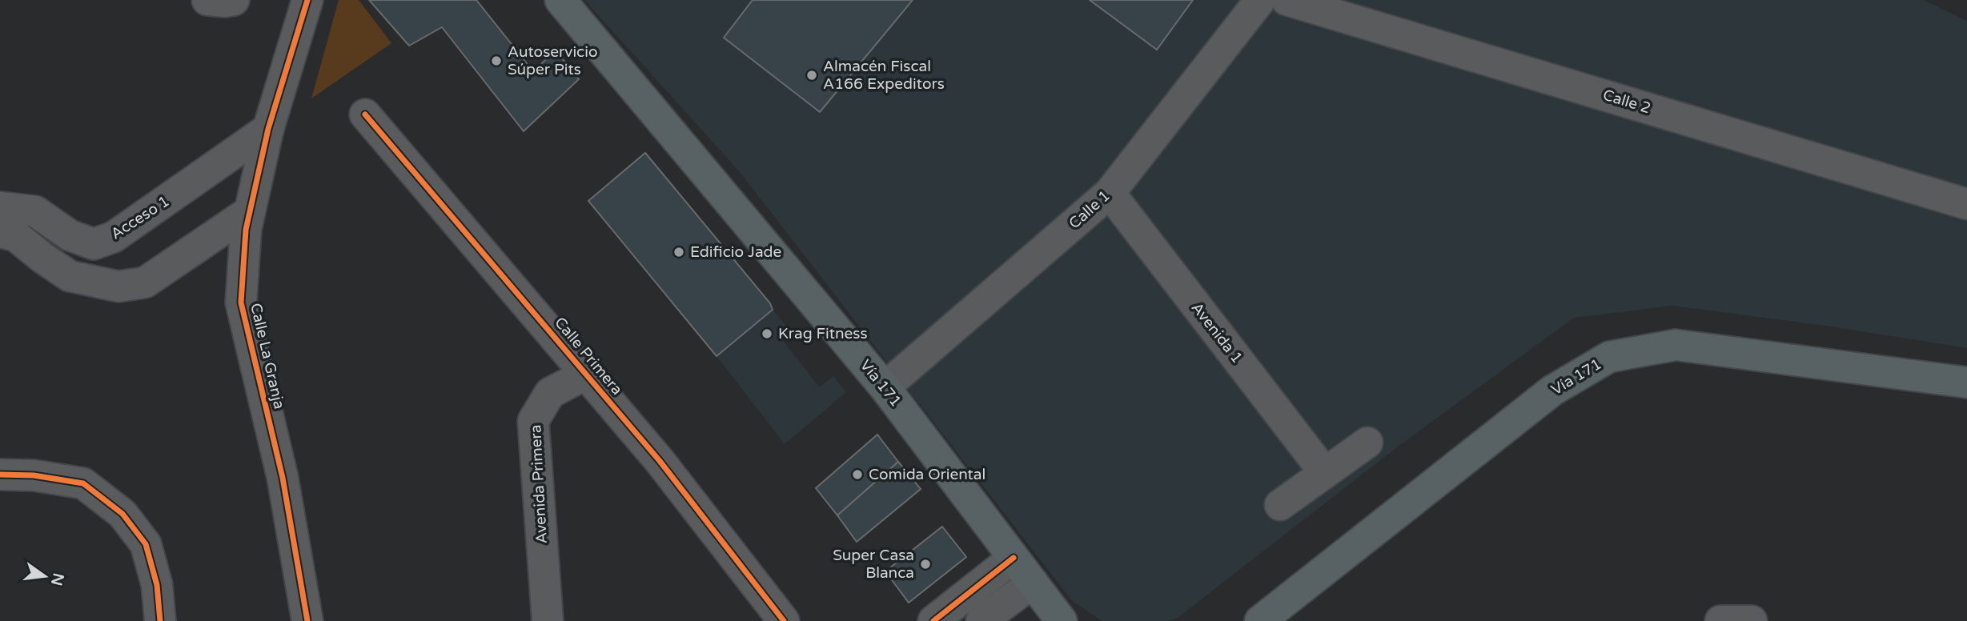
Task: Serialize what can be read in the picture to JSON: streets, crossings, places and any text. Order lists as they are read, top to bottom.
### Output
{
  "streets": {
    "main road": ["Vía 171"],
    "street": [
      "Calle 2",
      "Calle 1",
      "Acceso 1",
      "Avenida 1",
      "Calle La Granja",
      "Calle Primera",
      "Avenida Primera"
    ]
  },
  "crossings": [
    ["Calle 1", "Avenida 1"],
    ["Calle 1", "Vía 171"],
    ["Acceso 1", "Calle La Granja"],
    ["Calle Primera", "Avenida Primera"]
  ],
  "places": [
    "Autoservicio Súper Pits",
    "Almacén Fiscal A166 Expeditors",
    "Edificio Jade",
    "Krag Fitness",
    "Comida Oriental",
    "Super Casa Blanca"
  ],
  "north": "right"
}
